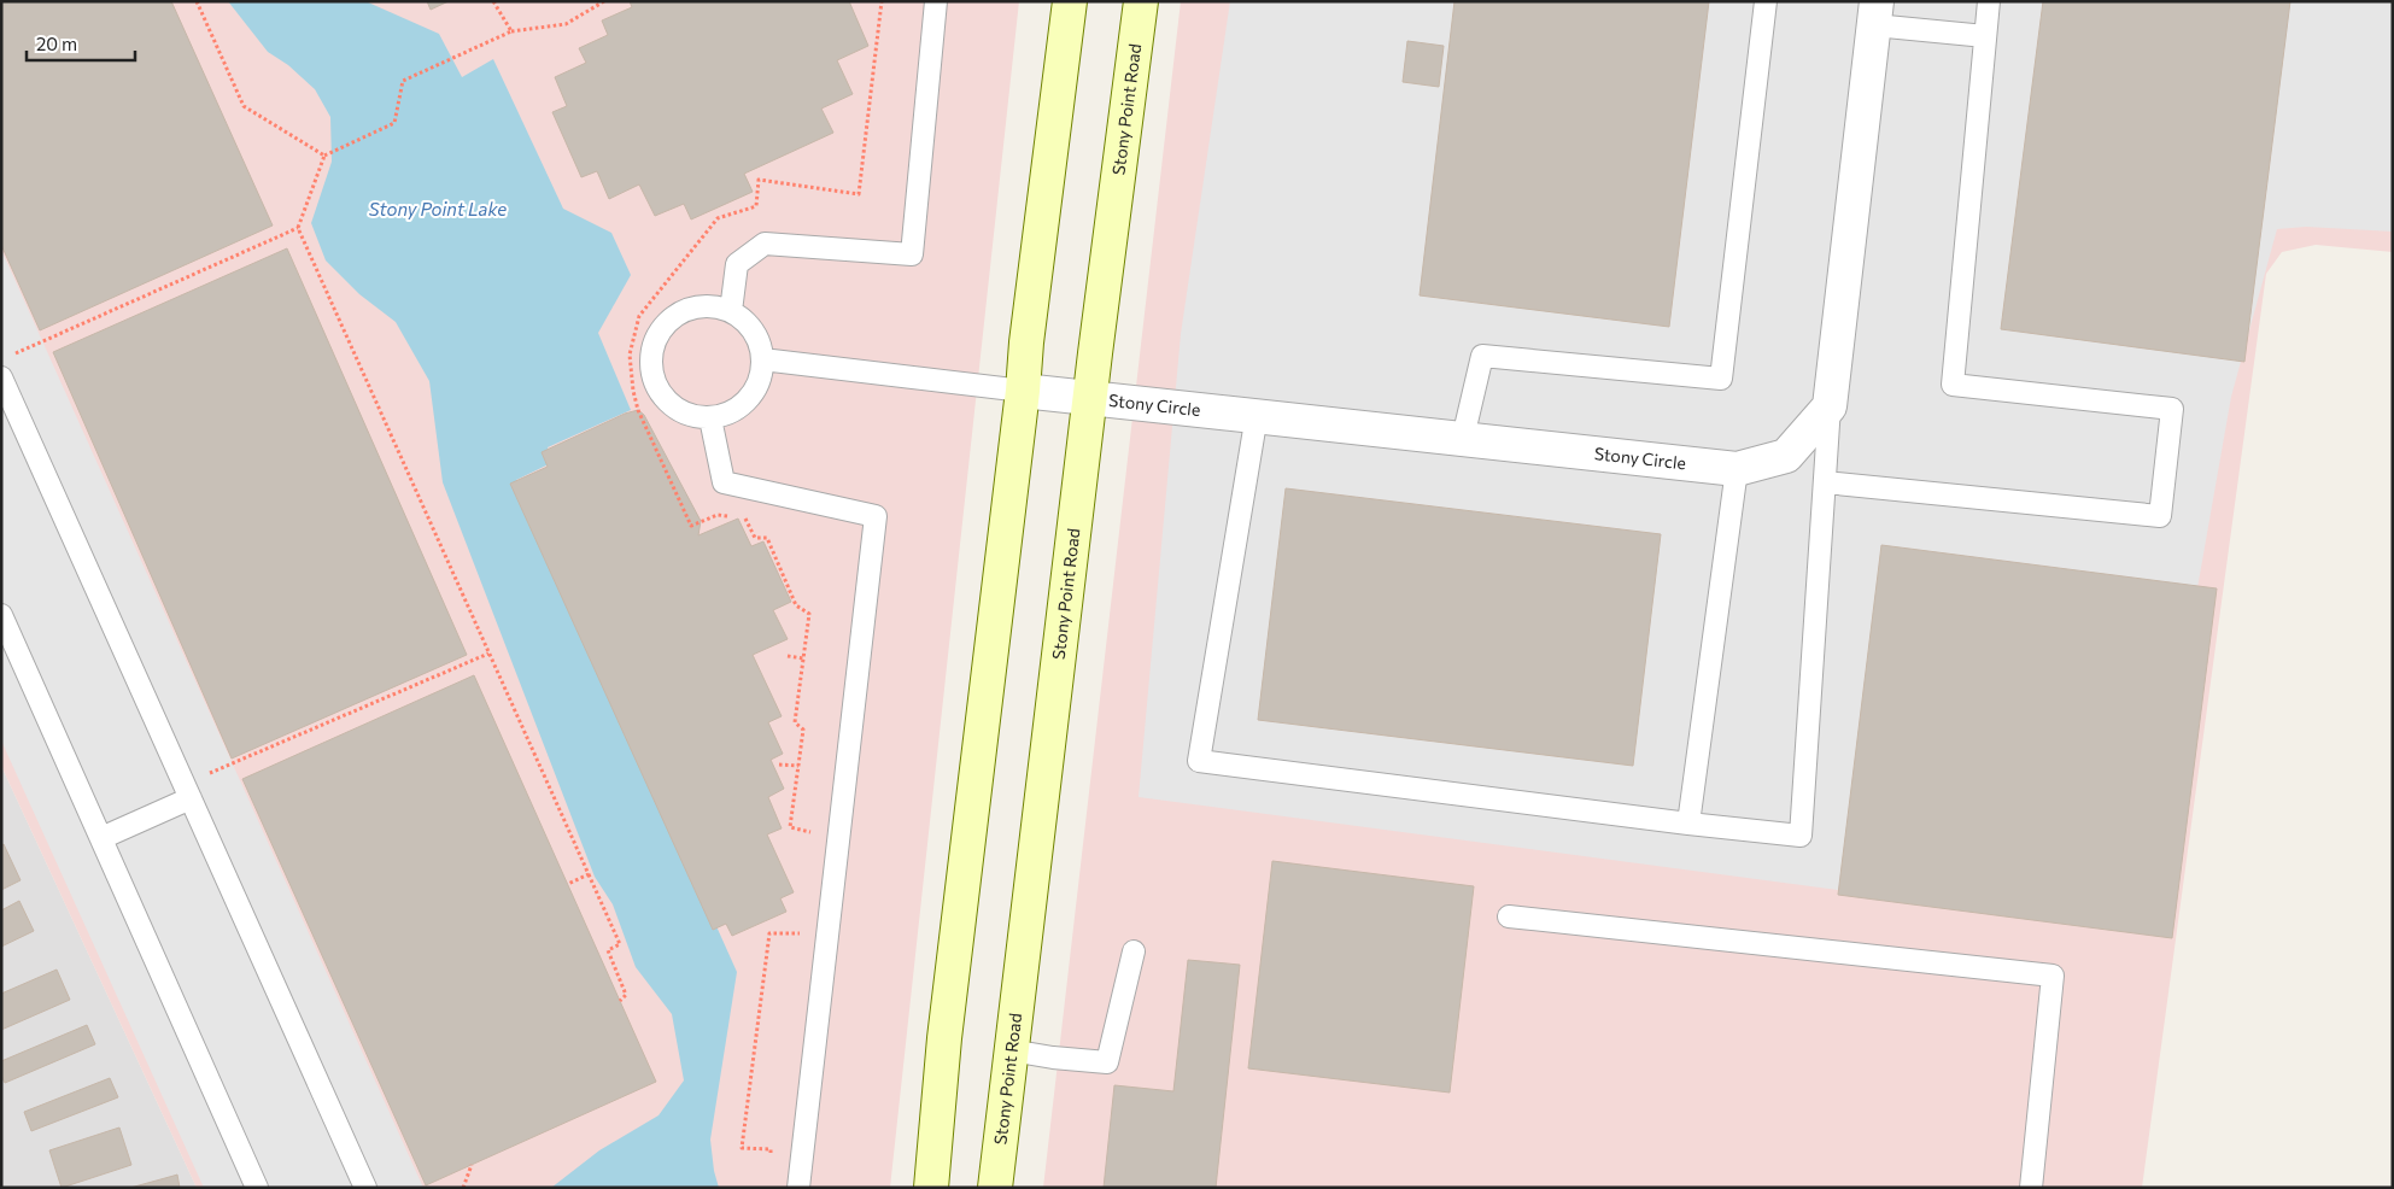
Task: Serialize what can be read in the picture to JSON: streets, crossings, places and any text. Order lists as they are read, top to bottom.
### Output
{
  "streets": {
    "main road": ["Stony Point Road"],
    "street": ["Stony Circle"]
  },
  "crossings": [
    ["Stony Point Road", "Stony Circle"]
  ],
  "water": ["Stony Point Lake"],
  "scale_bar": "20 m"
}
